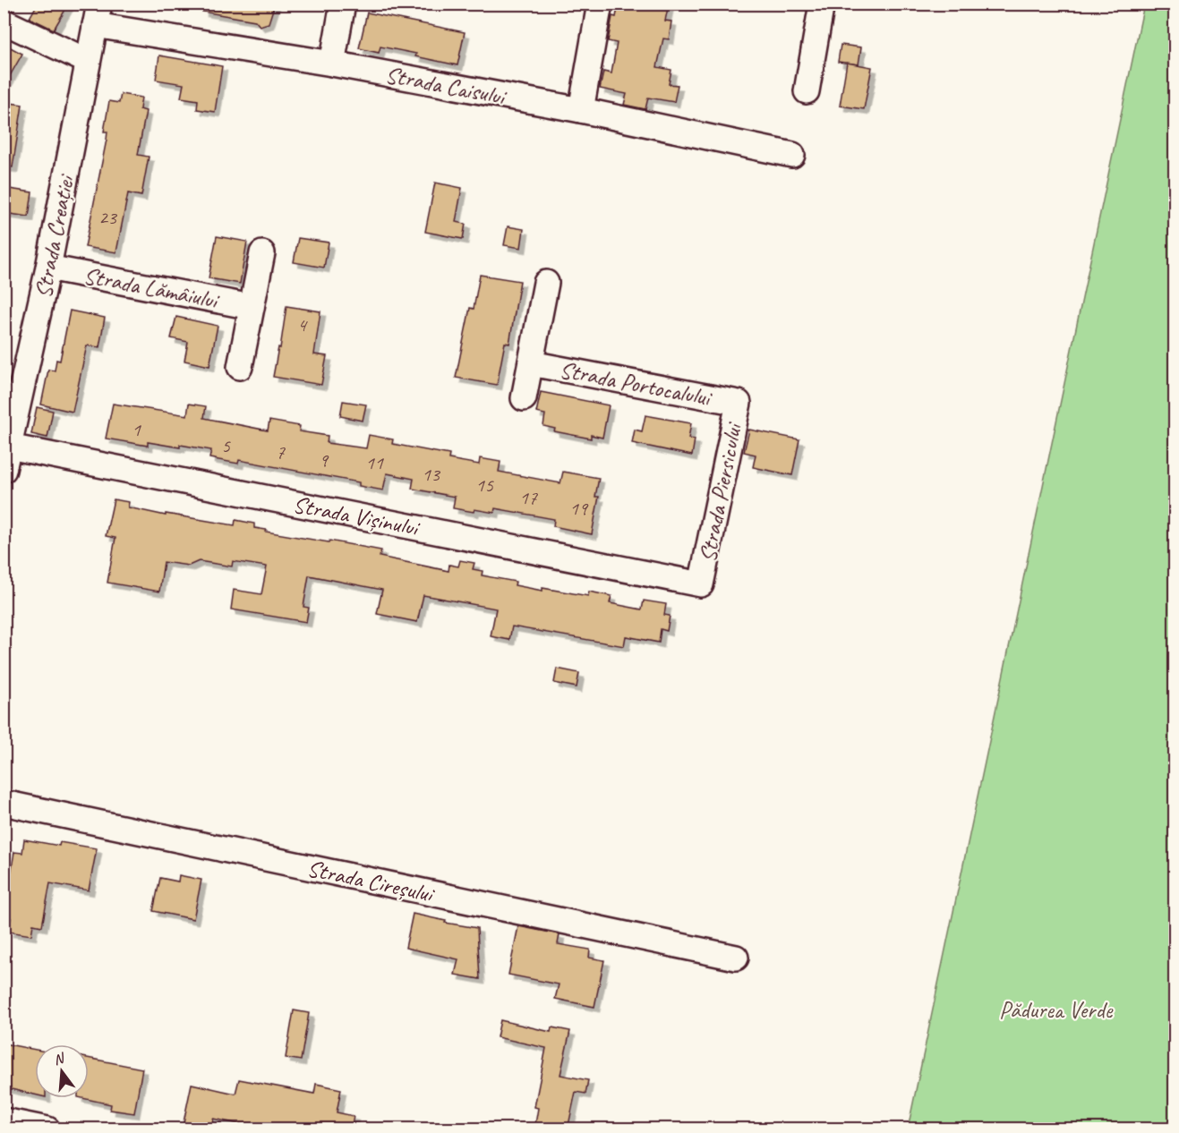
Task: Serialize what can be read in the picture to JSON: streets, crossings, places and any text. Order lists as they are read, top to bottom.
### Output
{
  "streets": {
    "street": [
      "Strada Caisului",
      "Strada Creației",
      "Strada Lămâiului",
      "Strada Portocalului",
      "Strada Piersicului",
      "Strada Vișinului",
      "Strada Cireșului"
    ]
  },
  "crossings": [
    ["Strada Caisului", "Strada Creației"],
    ["Strada Creației", "Strada Lămâiului"],
    ["Strada Creației", "Strada Vișinului"],
    ["Strada Portocalului", "Strada Piersicului"],
    ["Strada Piersicului", "Strada Vișinului"]
  ],
  "parks": ["Pădurea Verde"],
  "house_numbers": [
    "23",
    "4",
    "1",
    "5",
    "7",
    "9",
    "11",
    "13",
    "15",
    "17",
    "19"
  ],
  "north": "top"
}
